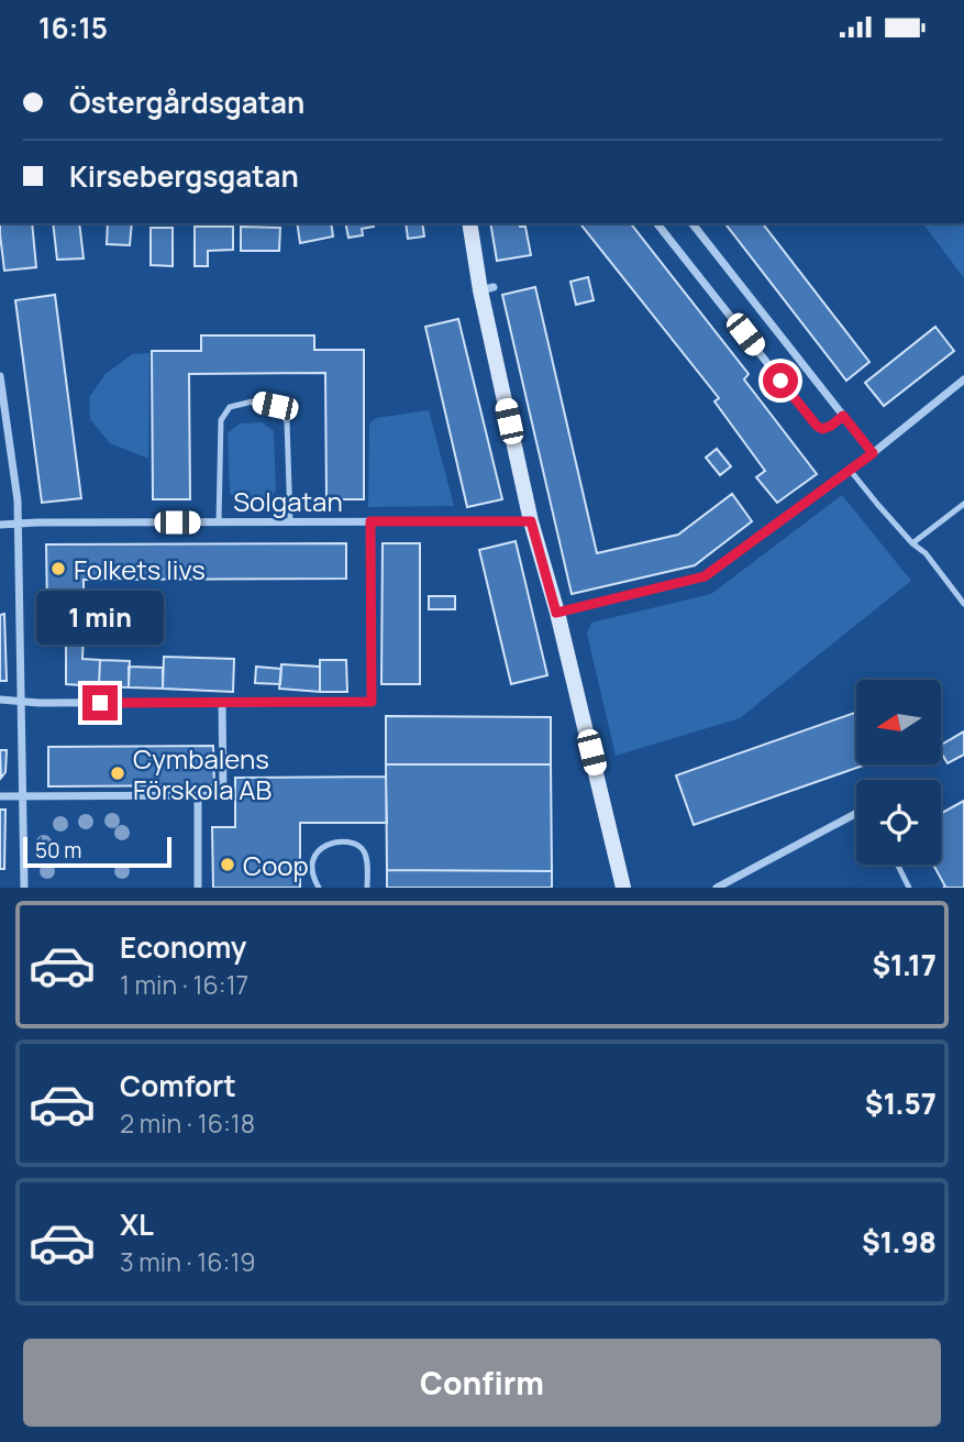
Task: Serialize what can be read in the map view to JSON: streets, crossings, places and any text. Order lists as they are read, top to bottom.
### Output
{
  "streets": {
    "street": ["Solgatan"]
  },
  "places": ["Folkets livs", "Cymbalens Förskola AB", "Coop"],
  "scale_bar": "50 m",
  "north": "left",
  "page": {
    "status": "16:15",
    "banner": ["Östergårdsgatan", "Kirsebergsgatan"],
    "bubble": "1 min",
    "scale": "50 m",
    "list": [
      {
        "name": "Economy",
        "note": "1 min · 16:17",
        "value": "$1.17"
      },
      {
        "name": "Comfort",
        "note": "2 min · 16:18",
        "value": "$1.57"
      },
      {
        "name": "XL",
        "note": "3 min · 16:19",
        "value": "$1.98"
      }
    ],
    "buttons": "Confirm"
  }
}
